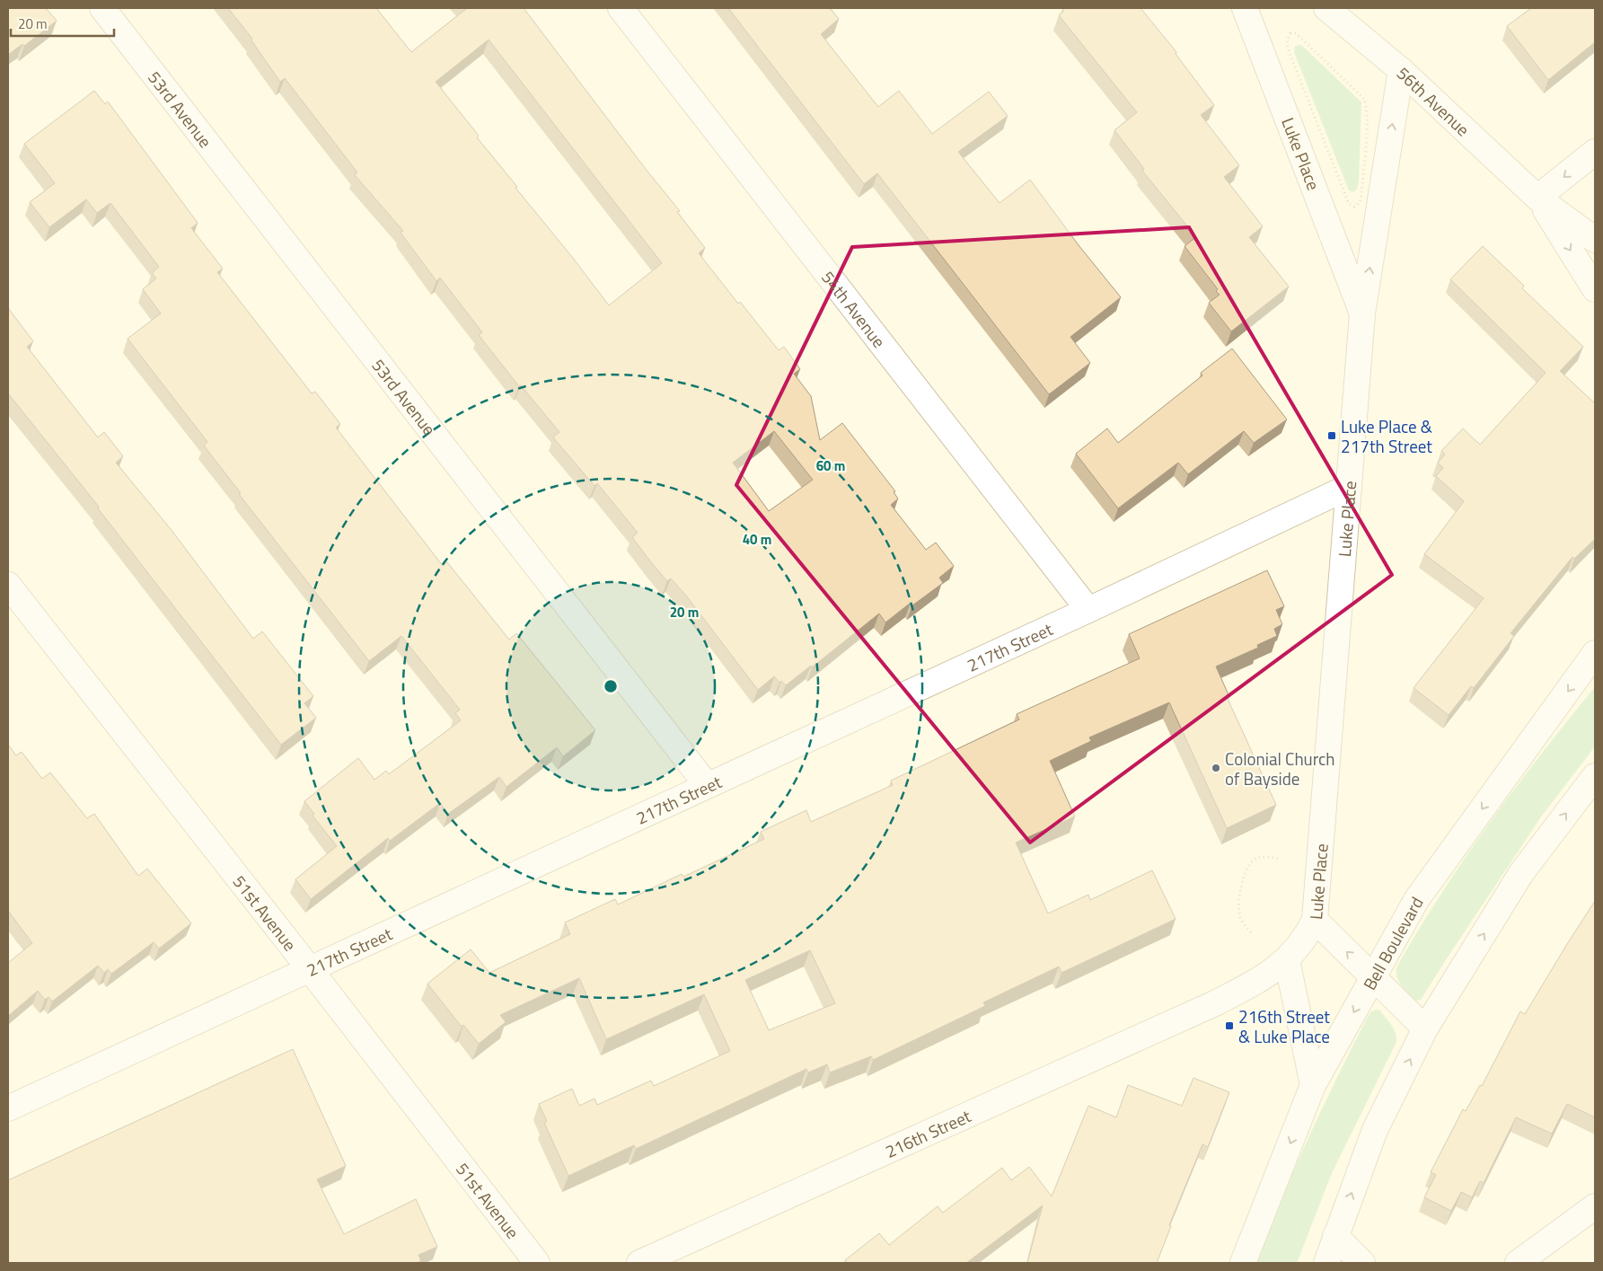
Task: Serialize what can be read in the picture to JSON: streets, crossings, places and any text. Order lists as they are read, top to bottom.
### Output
{
  "streets": {
    "street": [
      "56th Avenue",
      "53rd Avenue",
      "Luke Place",
      "54th Avenue",
      "217th Street",
      "51st Avenue",
      "Bell Boulevard",
      "216th Street"
    ]
  },
  "crossings": [
    ["53rd Avenue", "217th Street"],
    ["Luke Place", "217th Street"],
    ["Luke Place", "216th Street"],
    ["54th Avenue", "217th Street"],
    ["217th Street", "51st Avenue"]
  ],
  "places": {
    "transit": ["Luke Place & 217th Street", "216th Street & Luke Place"],
    "other": ["Colonial Church of Bayside"]
  },
  "scale_bar": "20 m",
  "rings": ["60 m", "40 m", "20 m"]
}
